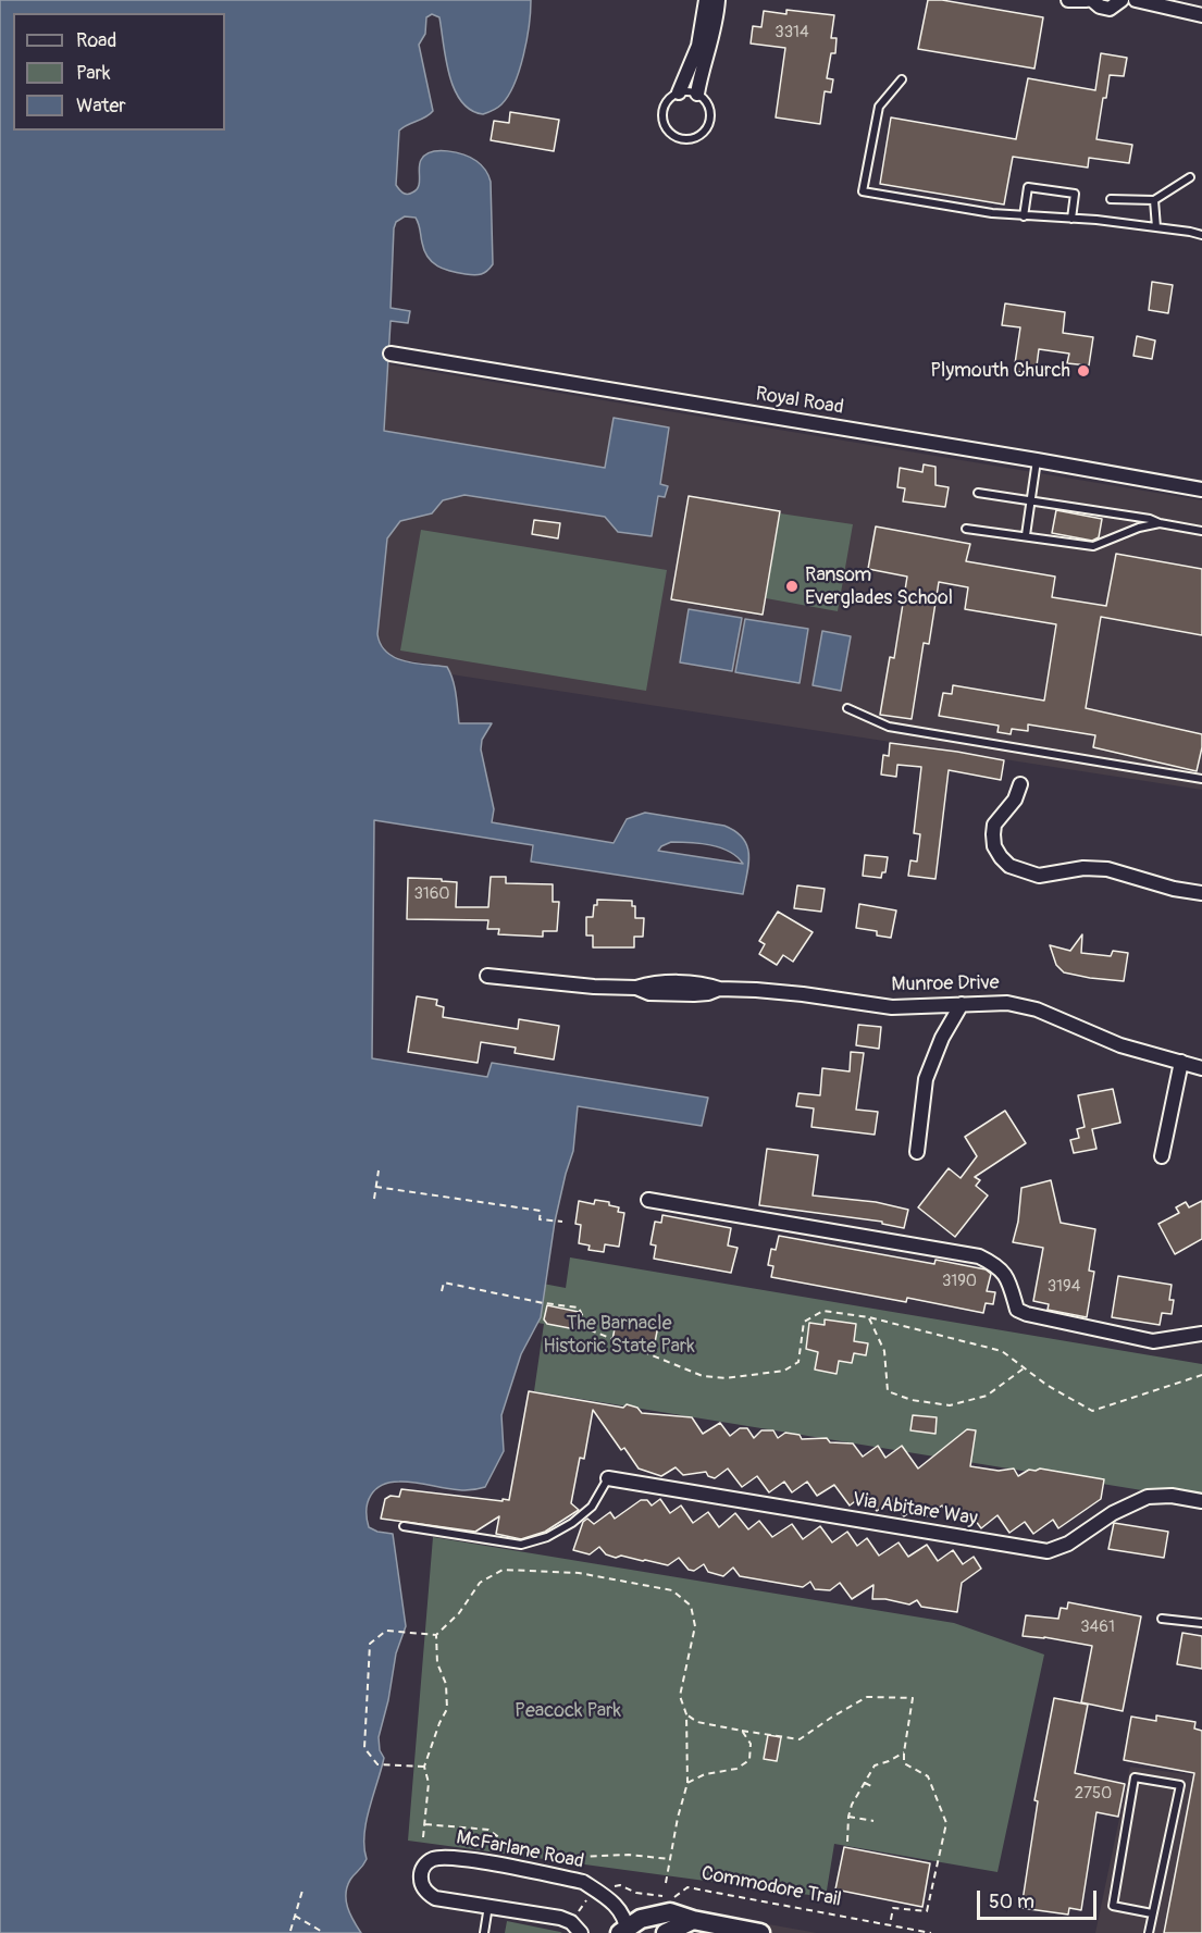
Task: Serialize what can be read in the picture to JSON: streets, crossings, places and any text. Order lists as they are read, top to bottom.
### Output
{
  "streets": {
    "main road": ["McFarlane Road"],
    "street": ["Royal Road", "Munroe Drive", "Via Abitare Way"],
    "path": ["Commodore Trail"]
  },
  "parks": ["The Barnacle Historic State Park", "Peacock Park"],
  "places": ["Plymouth Church", "Ransom Everglades School"],
  "house_numbers": [
    "3314",
    "3160",
    "3190",
    "3194",
    "3461",
    "2750"
  ],
  "legend": ["Road", "Park", "Water"],
  "scale_bar": "50 m"
}
